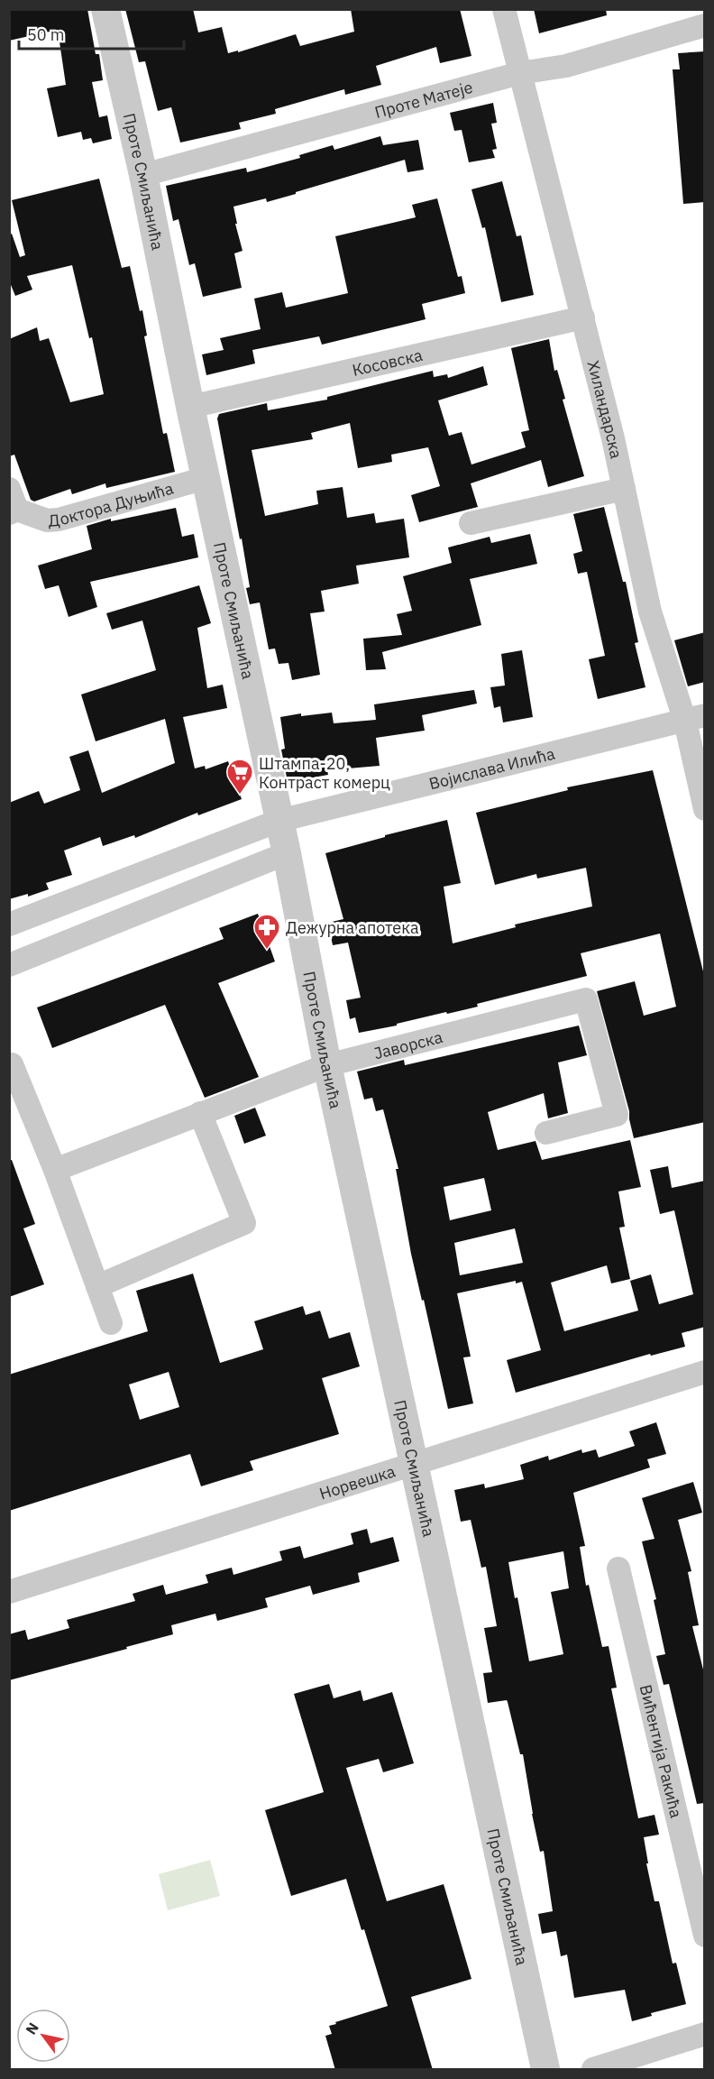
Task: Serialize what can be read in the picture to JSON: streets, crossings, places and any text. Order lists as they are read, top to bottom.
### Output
{
  "streets": {
    "street": [
      "Проте Матеје",
      "Проте Смиљанића",
      "Косовска",
      "Хиландарска",
      "Доктора Дуњића",
      "Војислава Илића",
      "Јаворска",
      "Норвешка",
      "Вићентија Ракића"
    ]
  },
  "crossings": [
    ["Проте Матеје", "Проте Смиљанића"],
    ["Проте Матеје", "Хиландарска"],
    ["Проте Смиљанића", "Косовска"],
    ["Проте Смиљанића", "Доктора Дуњића"],
    ["Проте Смиљанића", "Војислава Илића"],
    ["Проте Смиљанића", "Јаворска"],
    ["Проте Смиљанића", "Норвешка"],
    ["Косовска", "Хиландарска"],
    ["Хиландарска", "Војислава Илића"]
  ],
  "places": {
    "supermarket": ["Штампа-20, Контраст комерц"],
    "pharmacy": ["Дежурна апотека"]
  },
  "scale_bar": "50 m",
  "north": "top left"
}
